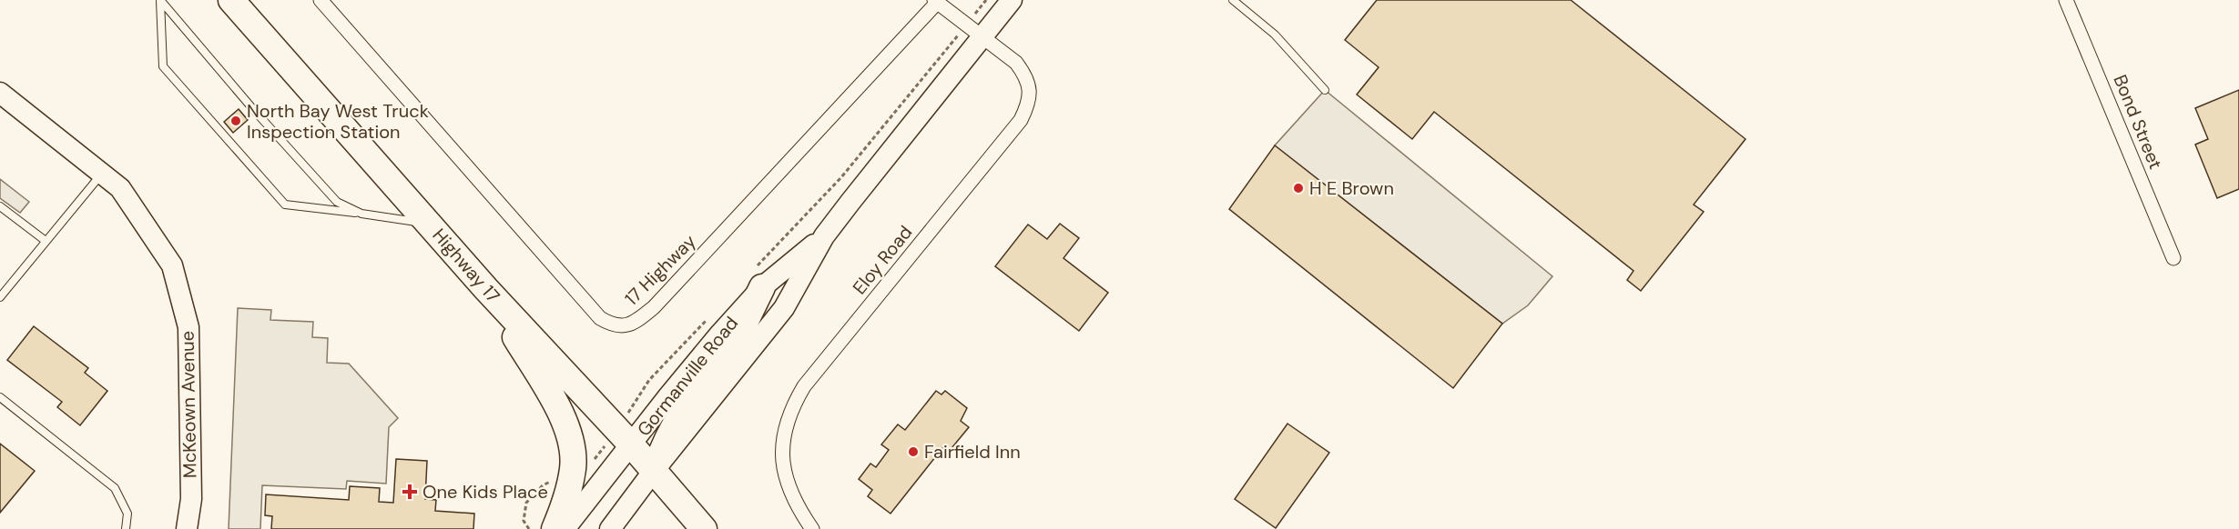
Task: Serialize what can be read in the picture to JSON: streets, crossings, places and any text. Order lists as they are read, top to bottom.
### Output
{
  "streets": {
    "highway": ["Highway 17"],
    "main road": ["Gormanville Road", "McKeown Avenue"],
    "street": ["Bond Street", "Eloy Road", "17 Highway"]
  },
  "crossings": [
    ["Eloy Road", "17 Highway"],
    ["Eloy Road", "Gormanville Road"],
    ["Highway 17", "Gormanville Road"]
  ],
  "places": {
    "other": ["North Bay West Truck Inspection Station", "H E Brown", "Fairfield Inn"],
    "health": ["One Kids Place"]
  }
}
